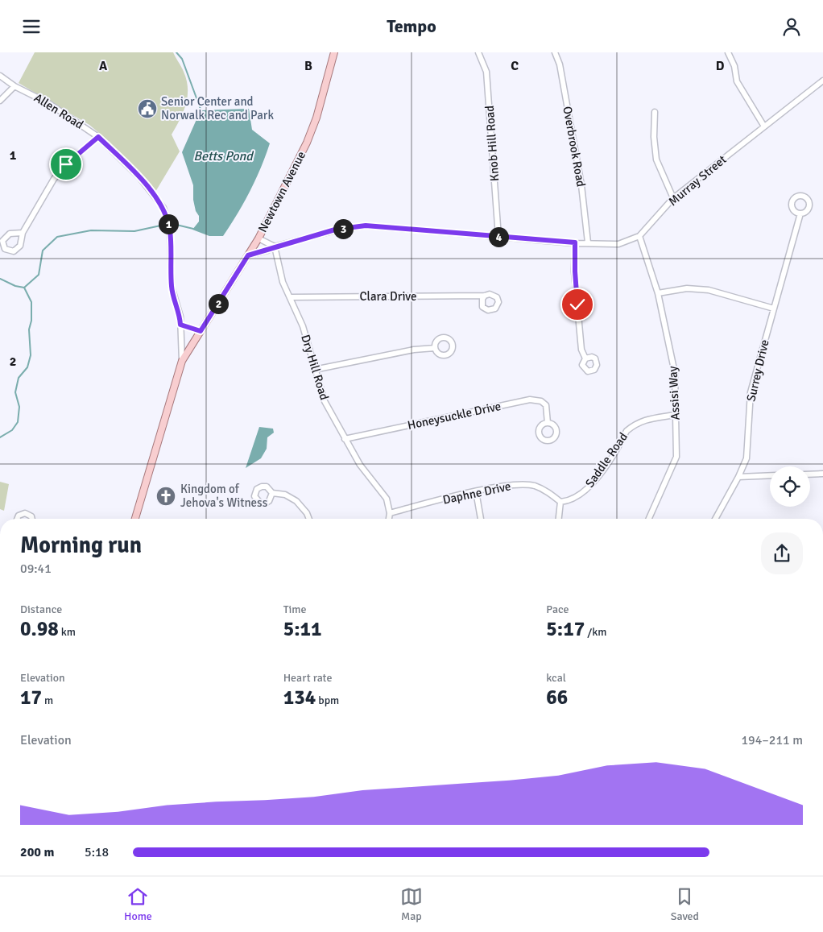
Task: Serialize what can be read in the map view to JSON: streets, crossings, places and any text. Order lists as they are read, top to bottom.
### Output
{
  "streets": {
    "main road": ["Newtown Avenue"],
    "street": [
      "Allen Road",
      "Knob Hill Road",
      "Overbrook Road",
      "Murray Street",
      "Clara Drive",
      "Dry Hill Road",
      "Surrey Drive",
      "Assisi Way",
      "Honeysuckle Drive",
      "Saddle Road",
      "Daphne Drive"
    ]
  },
  "crossings": [
    ["Allen Road", "Newtown Avenue"],
    ["Knob Hill Road", "Murray Street"],
    ["Overbrook Road", "Murray Street"],
    ["Murray Street", "Newtown Avenue"],
    ["Murray Street", "Dry Hill Road"],
    ["Murray Street", "Assisi Way"],
    ["Clara Drive", "Dry Hill Road"],
    ["Dry Hill Road", "Honeysuckle Drive"],
    ["Dry Hill Road", "Daphne Drive"],
    ["Assisi Way", "Saddle Road"],
    ["Saddle Road", "Daphne Drive"]
  ],
  "water": ["Betts Pond"],
  "places": {
    "public building": ["Senior Center and Norwalk Rec and Park"],
    "church": ["Kingdom of Jehova's Witness"]
  },
  "page": {
    "header": "Tempo",
    "pins": [
      "1",
      "3",
      "4",
      "2"
    ],
    "heading": ["Morning run", "09:41"],
    "stats": [
      ["Distance", "0.98 km"],
      ["Time", "5:11"],
      ["Pace", "5:17 /km"],
      ["Elevation", "17 m"],
      ["Heart rate", "134 bpm"],
      ["kcal", "66"]
    ],
    "chart": ["Elevation", "194–211 m"],
    "list": [
      {
        "name": "200 m",
        "note": "5:18"
      }
    ],
    "tabs": ["Home", "Map", "Saved"]
  },
  "grid": {
    "columns": [
      "A",
      "B",
      "C",
      "D"
    ],
    "rows": ["1", "2"]
  }
}
